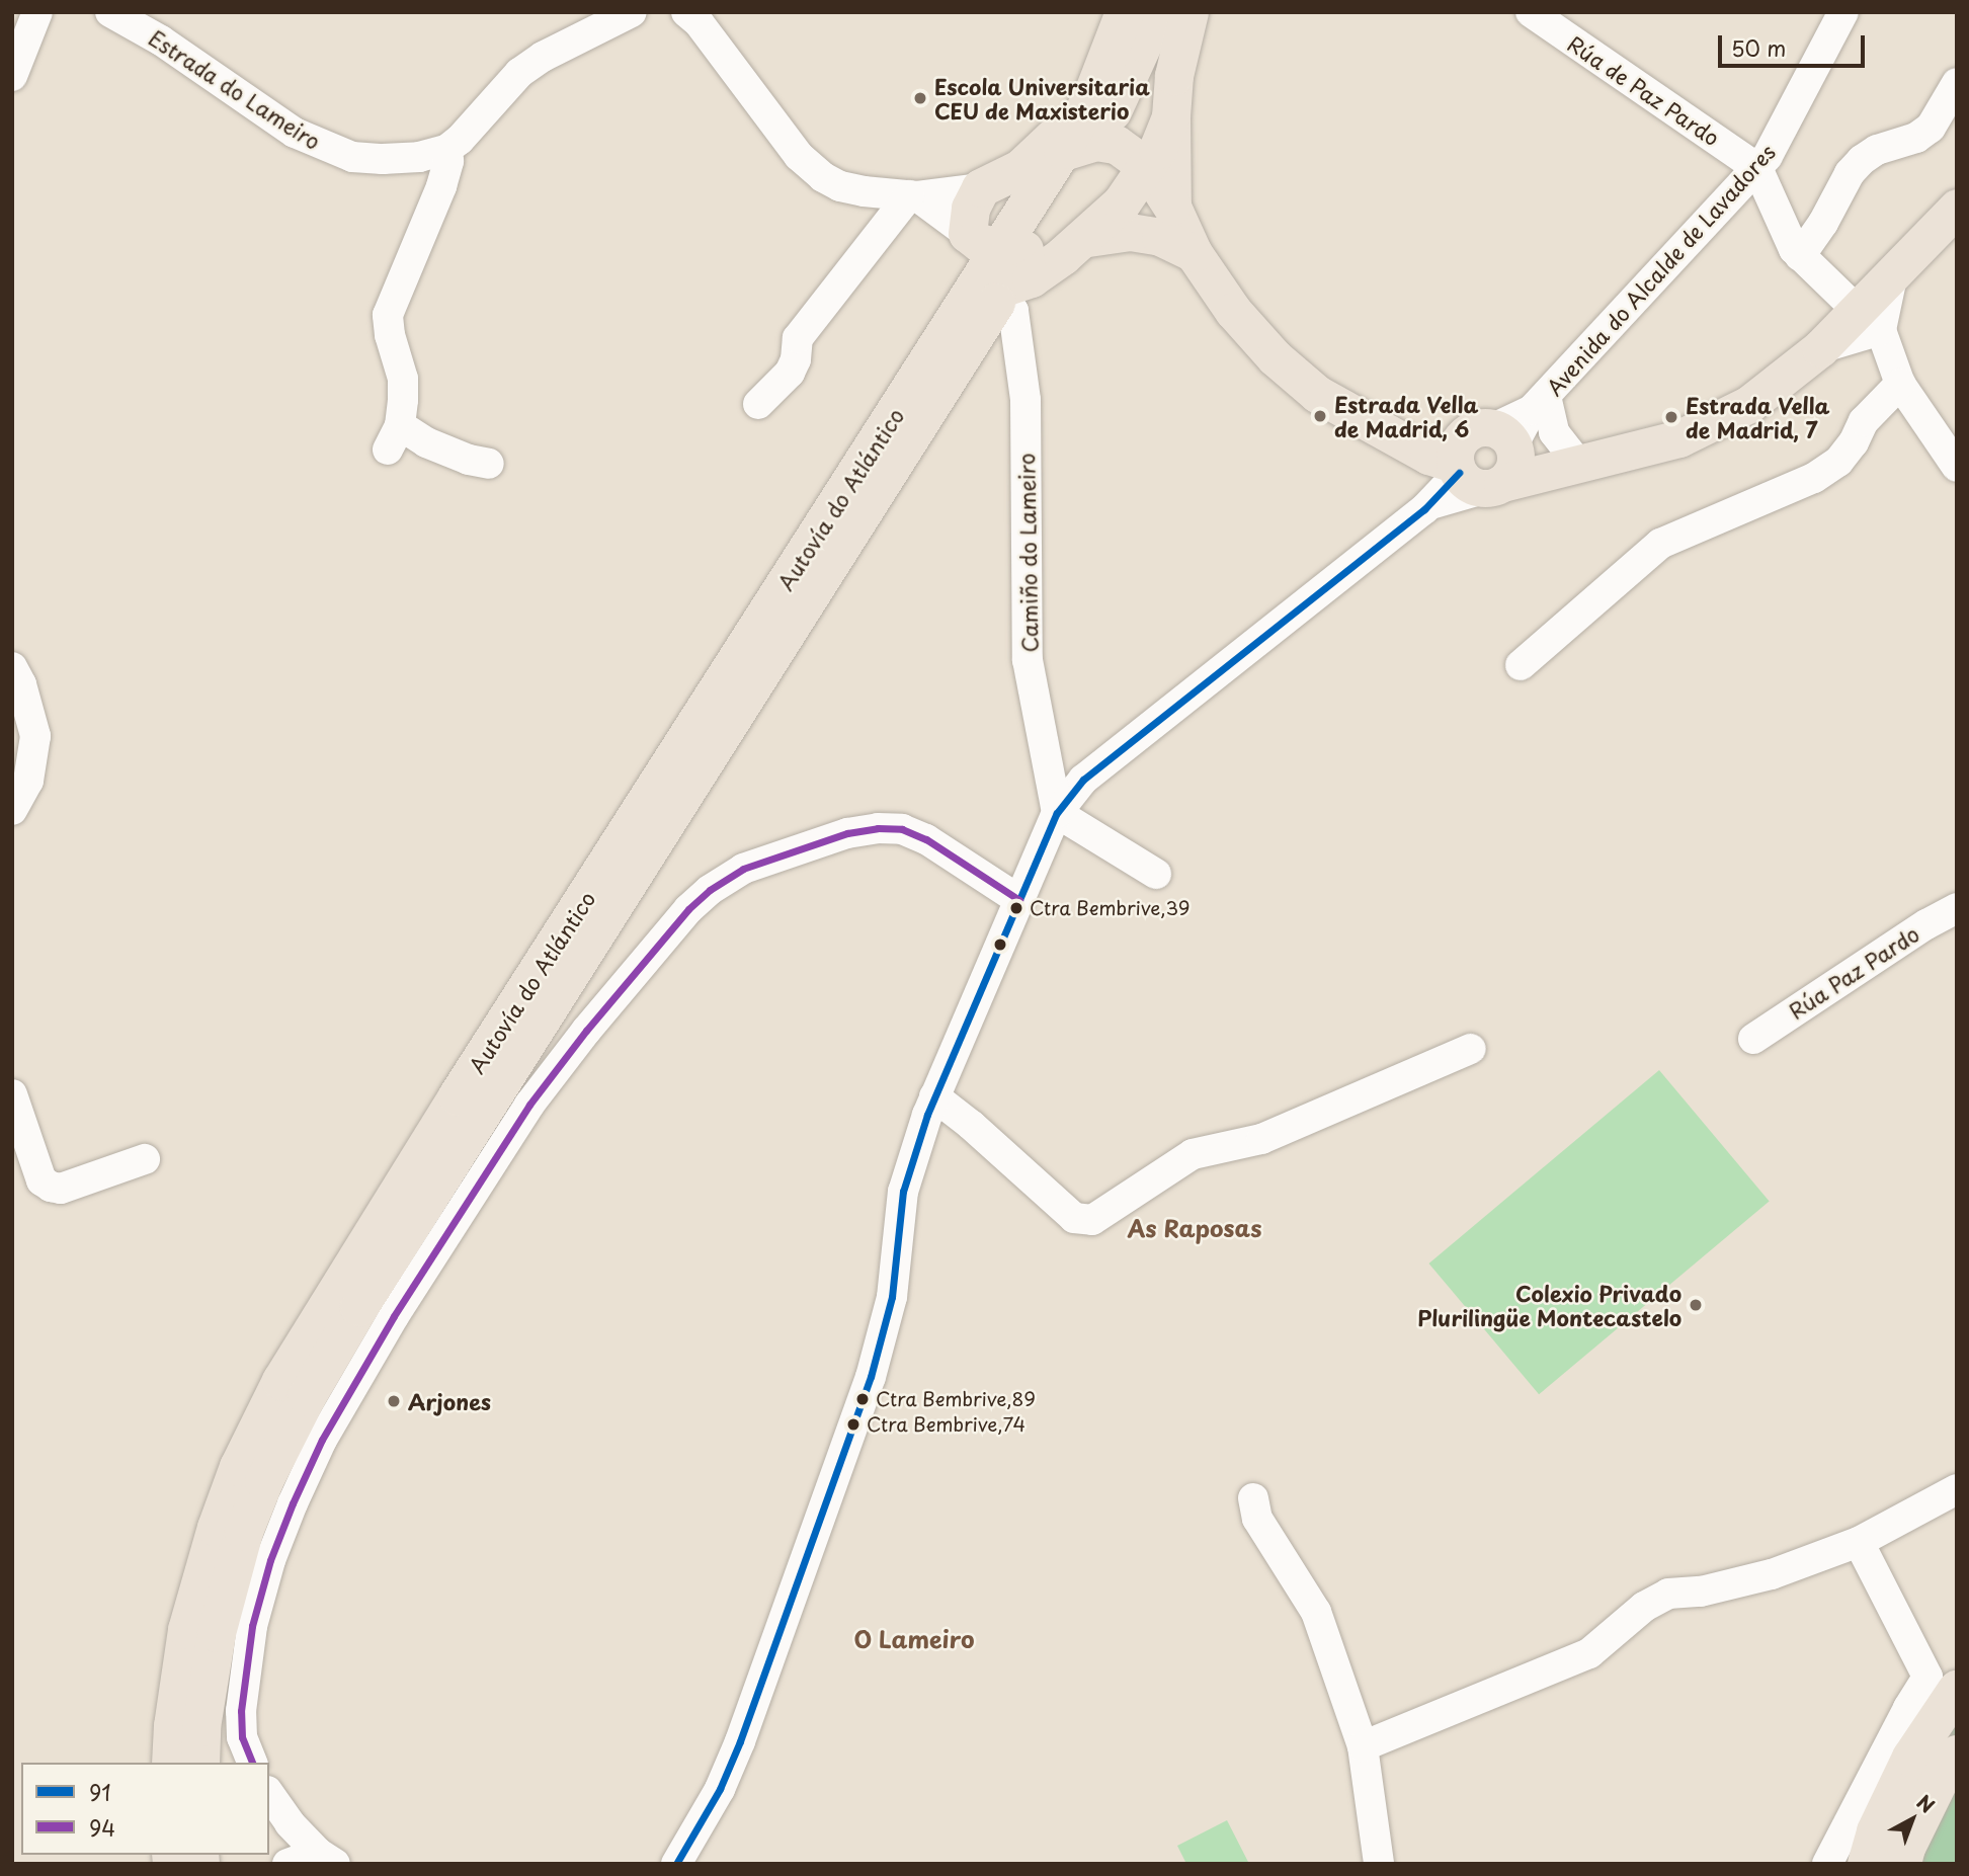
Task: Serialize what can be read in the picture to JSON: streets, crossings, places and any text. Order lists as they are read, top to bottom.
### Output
{
  "streets": {
    "highway": ["Autovía do Atlántico"],
    "street": [
      "Estrada do Lameiro",
      "Rúa de Paz Pardo",
      "Avenida do Alcalde de Lavadores",
      "Camiño do Lameiro",
      "Rúa Paz Pardo"
    ]
  },
  "crossings": [
    ["Rúa de Paz Pardo", "Avenida do Alcalde de Lavadores"],
    ["Avenida do Alcalde de Lavadores", "Camiño do Lameiro"],
    ["Autovía do Atlántico", "Camiño do Lameiro"]
  ],
  "districts": ["As Raposas", "O Lameiro"],
  "places": [
    "Escola Universitaria CEU de Maxisterio",
    "Estrada Vella de Madrid, 6",
    "Estrada Vella de Madrid, 7",
    "Ctra Bembrive,39",
    "Colexio Privado Plurilingüe Montecastelo",
    "Ctra Bembrive,89",
    "Arjones",
    "Ctra Bembrive,74"
  ],
  "lines": ["transit line 91", "transit line 94"],
  "legend": ["91", "94"],
  "scale_bar": "50 m",
  "north": "top right"
}
